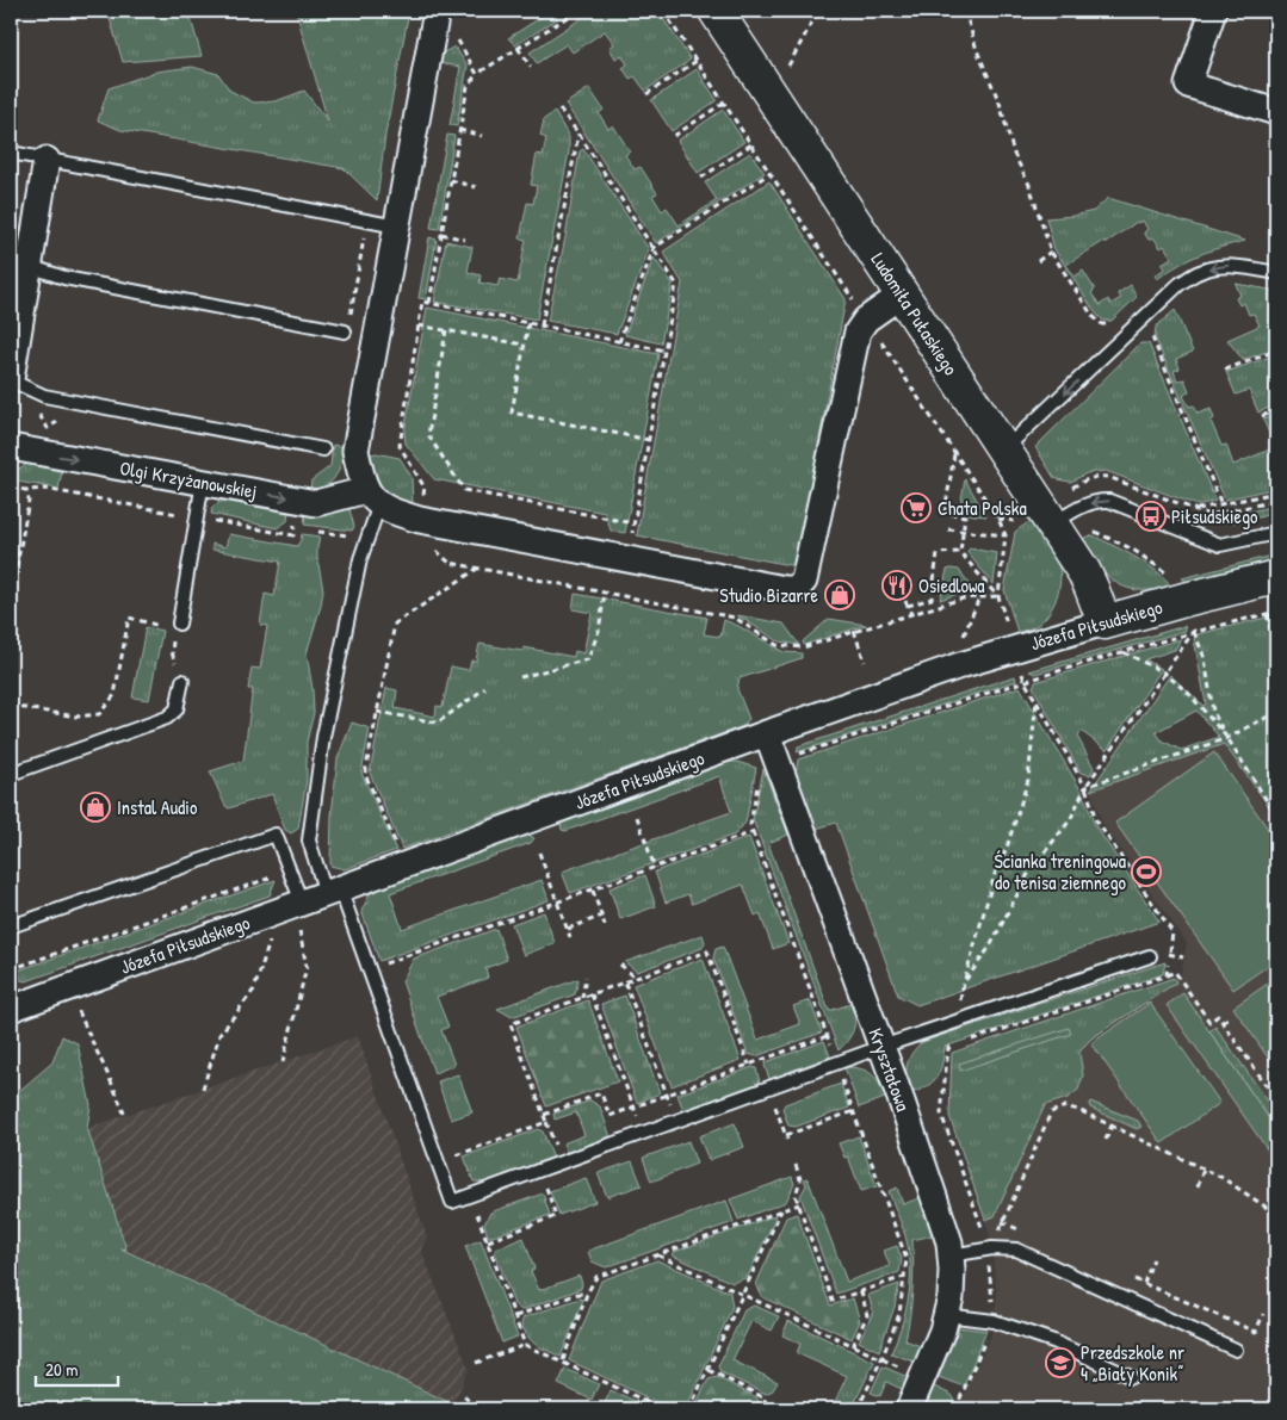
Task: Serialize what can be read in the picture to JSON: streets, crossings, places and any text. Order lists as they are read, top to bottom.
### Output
{
  "streets": {
    "street": [
      "Ludomiła Pułaskiego",
      "Olgi Krzyżanowskiej",
      "Józefa Piłsudskiego",
      "Kryształowa"
    ]
  },
  "crossings": [
    ["Ludomiła Pułaskiego", "Józefa Piłsudskiego"],
    ["Józefa Piłsudskiego", "Kryształowa"]
  ],
  "one_way": ["Olgi Krzyżanowskiej"],
  "places": {
    "supermarket": ["Chata Polska"],
    "bus stop": ["Piłsudskiego"],
    "restaurant": ["Osiedlowa"],
    "shop": ["Studio Bizarre", "Instal Audio"],
    "sports": ["Ścianka treningowa do tenisa ziemnego"],
    "school or university": ["Przedszkole nr 4 „Biały Konik”"]
  },
  "scale_bar": "20 m"
}
